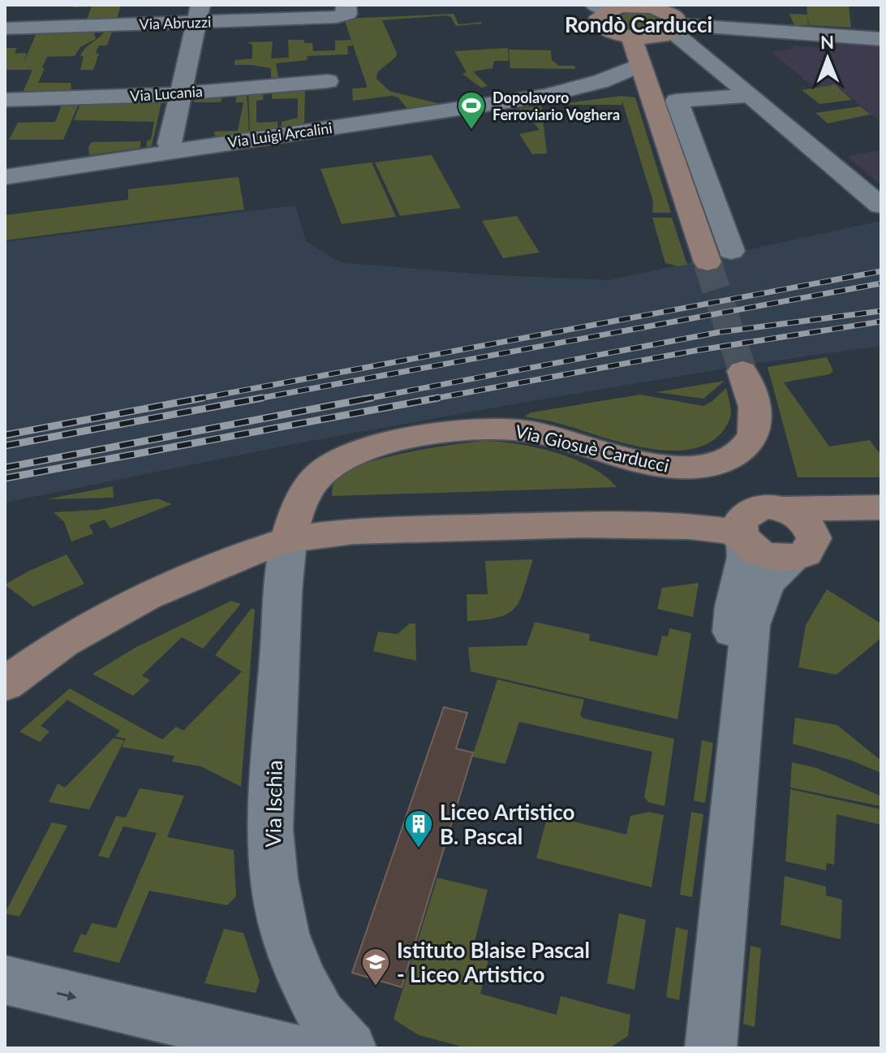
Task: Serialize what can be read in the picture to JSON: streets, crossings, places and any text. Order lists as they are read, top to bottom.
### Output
{
  "streets": {
    "street": [
      "Via Abruzzi",
      "Via Lucania",
      "Via Luigi Arcalini",
      "Via Giosuè Carducci",
      "Via Ischia"
    ]
  },
  "crossings": [
    ["Via Giosuè Carducci", "Via Ischia"]
  ],
  "districts": ["Rondò Carducci"],
  "places": {
    "sports": ["Dopolavoro Ferroviario Voghera"],
    "building": ["Liceo Artistico B. Pascal"],
    "school or university": ["Istituto Blaise Pascal - Liceo Artistico"]
  },
  "north": "top"
}
